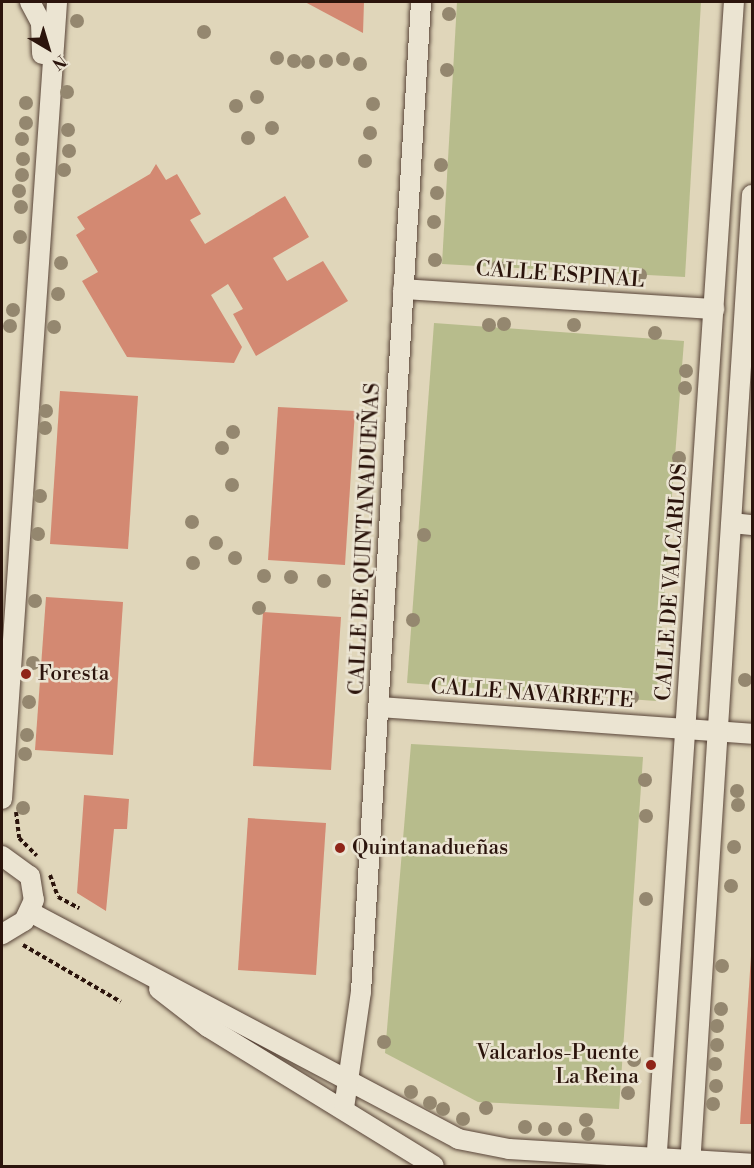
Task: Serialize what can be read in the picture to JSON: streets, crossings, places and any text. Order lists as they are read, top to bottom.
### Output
{
  "streets": {
    "street": [
      "CALLE ESPINAL",
      "CALLE DE QUINTANADUEÑAS",
      "CALLE DE VALCARLOS",
      "CALLE NAVARRETE"
    ]
  },
  "crossings": [
    ["CALLE ESPINAL", "CALLE DE QUINTANADUEÑAS"],
    ["CALLE ESPINAL", "CALLE DE VALCARLOS"],
    ["CALLE DE QUINTANADUEÑAS", "CALLE NAVARRETE"],
    ["CALLE DE VALCARLOS", "CALLE NAVARRETE"]
  ],
  "places": ["Foresta", "Quintanadueñas", "Valcarlos-Puente La Reina"],
  "north": "bottom right"
}
